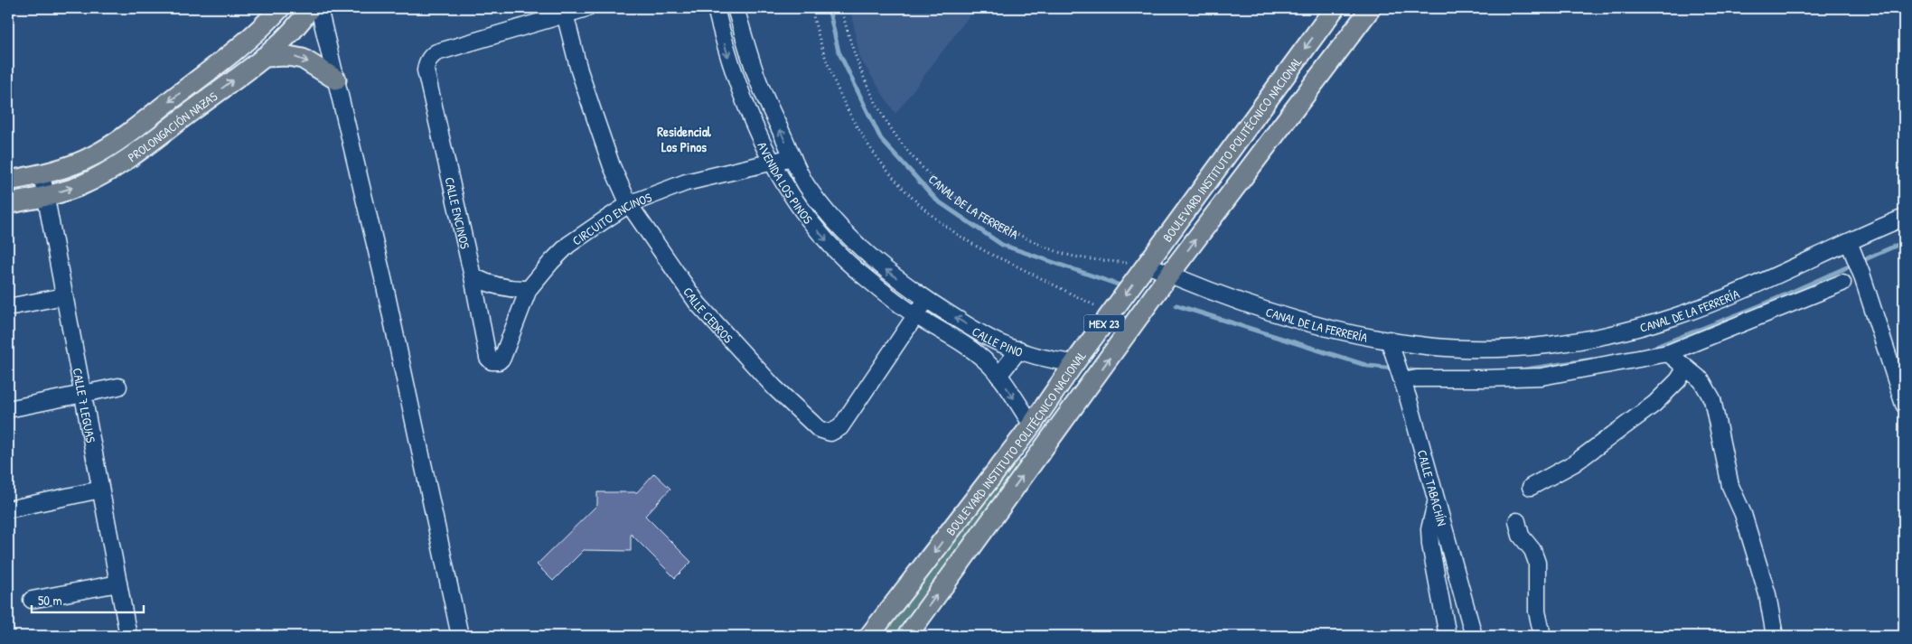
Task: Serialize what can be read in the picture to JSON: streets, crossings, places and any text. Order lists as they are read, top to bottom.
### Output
{
  "streets": {
    "main road": ["PROLONGACIÓN NAZAS", "BOULEVARD INSTITUTO POLITÉCNICO NACIONAL", "MEX 23"],
    "street": [
      "AVENIDA LOS PINOS",
      "CANAL DE LA FERRERÍA",
      "CALLE ENCINOS",
      "CIRCUITO ENCINOS",
      "CALLE CEDROS",
      "CALLE PINO",
      "CALLE 7 LEGUAS",
      "CALLE TABACHÍN"
    ]
  },
  "crossings": [
    ["PROLONGACIÓN NAZAS", "CALLE 7 LEGUAS"],
    ["BOULEVARD INSTITUTO POLITÉCNICO NACIONAL", "CANAL DE LA FERRERÍA"],
    ["BOULEVARD INSTITUTO POLITÉCNICO NACIONAL", "CALLE PINO"],
    ["AVENIDA LOS PINOS", "CIRCUITO ENCINOS"],
    ["AVENIDA LOS PINOS", "CALLE CEDROS"],
    ["AVENIDA LOS PINOS", "CALLE PINO"],
    ["CANAL DE LA FERRERÍA", "CALLE TABACHÍN"],
    ["CALLE ENCINOS", "CIRCUITO ENCINOS"],
    ["CALLE ENCINOS", "CALLE CEDROS"],
    ["CIRCUITO ENCINOS", "CALLE CEDROS"],
    ["CALLE CEDROS", "CALLE PINO"]
  ],
  "districts": ["Residencial Los Pinos"],
  "scale_bar": "50 m"
}
